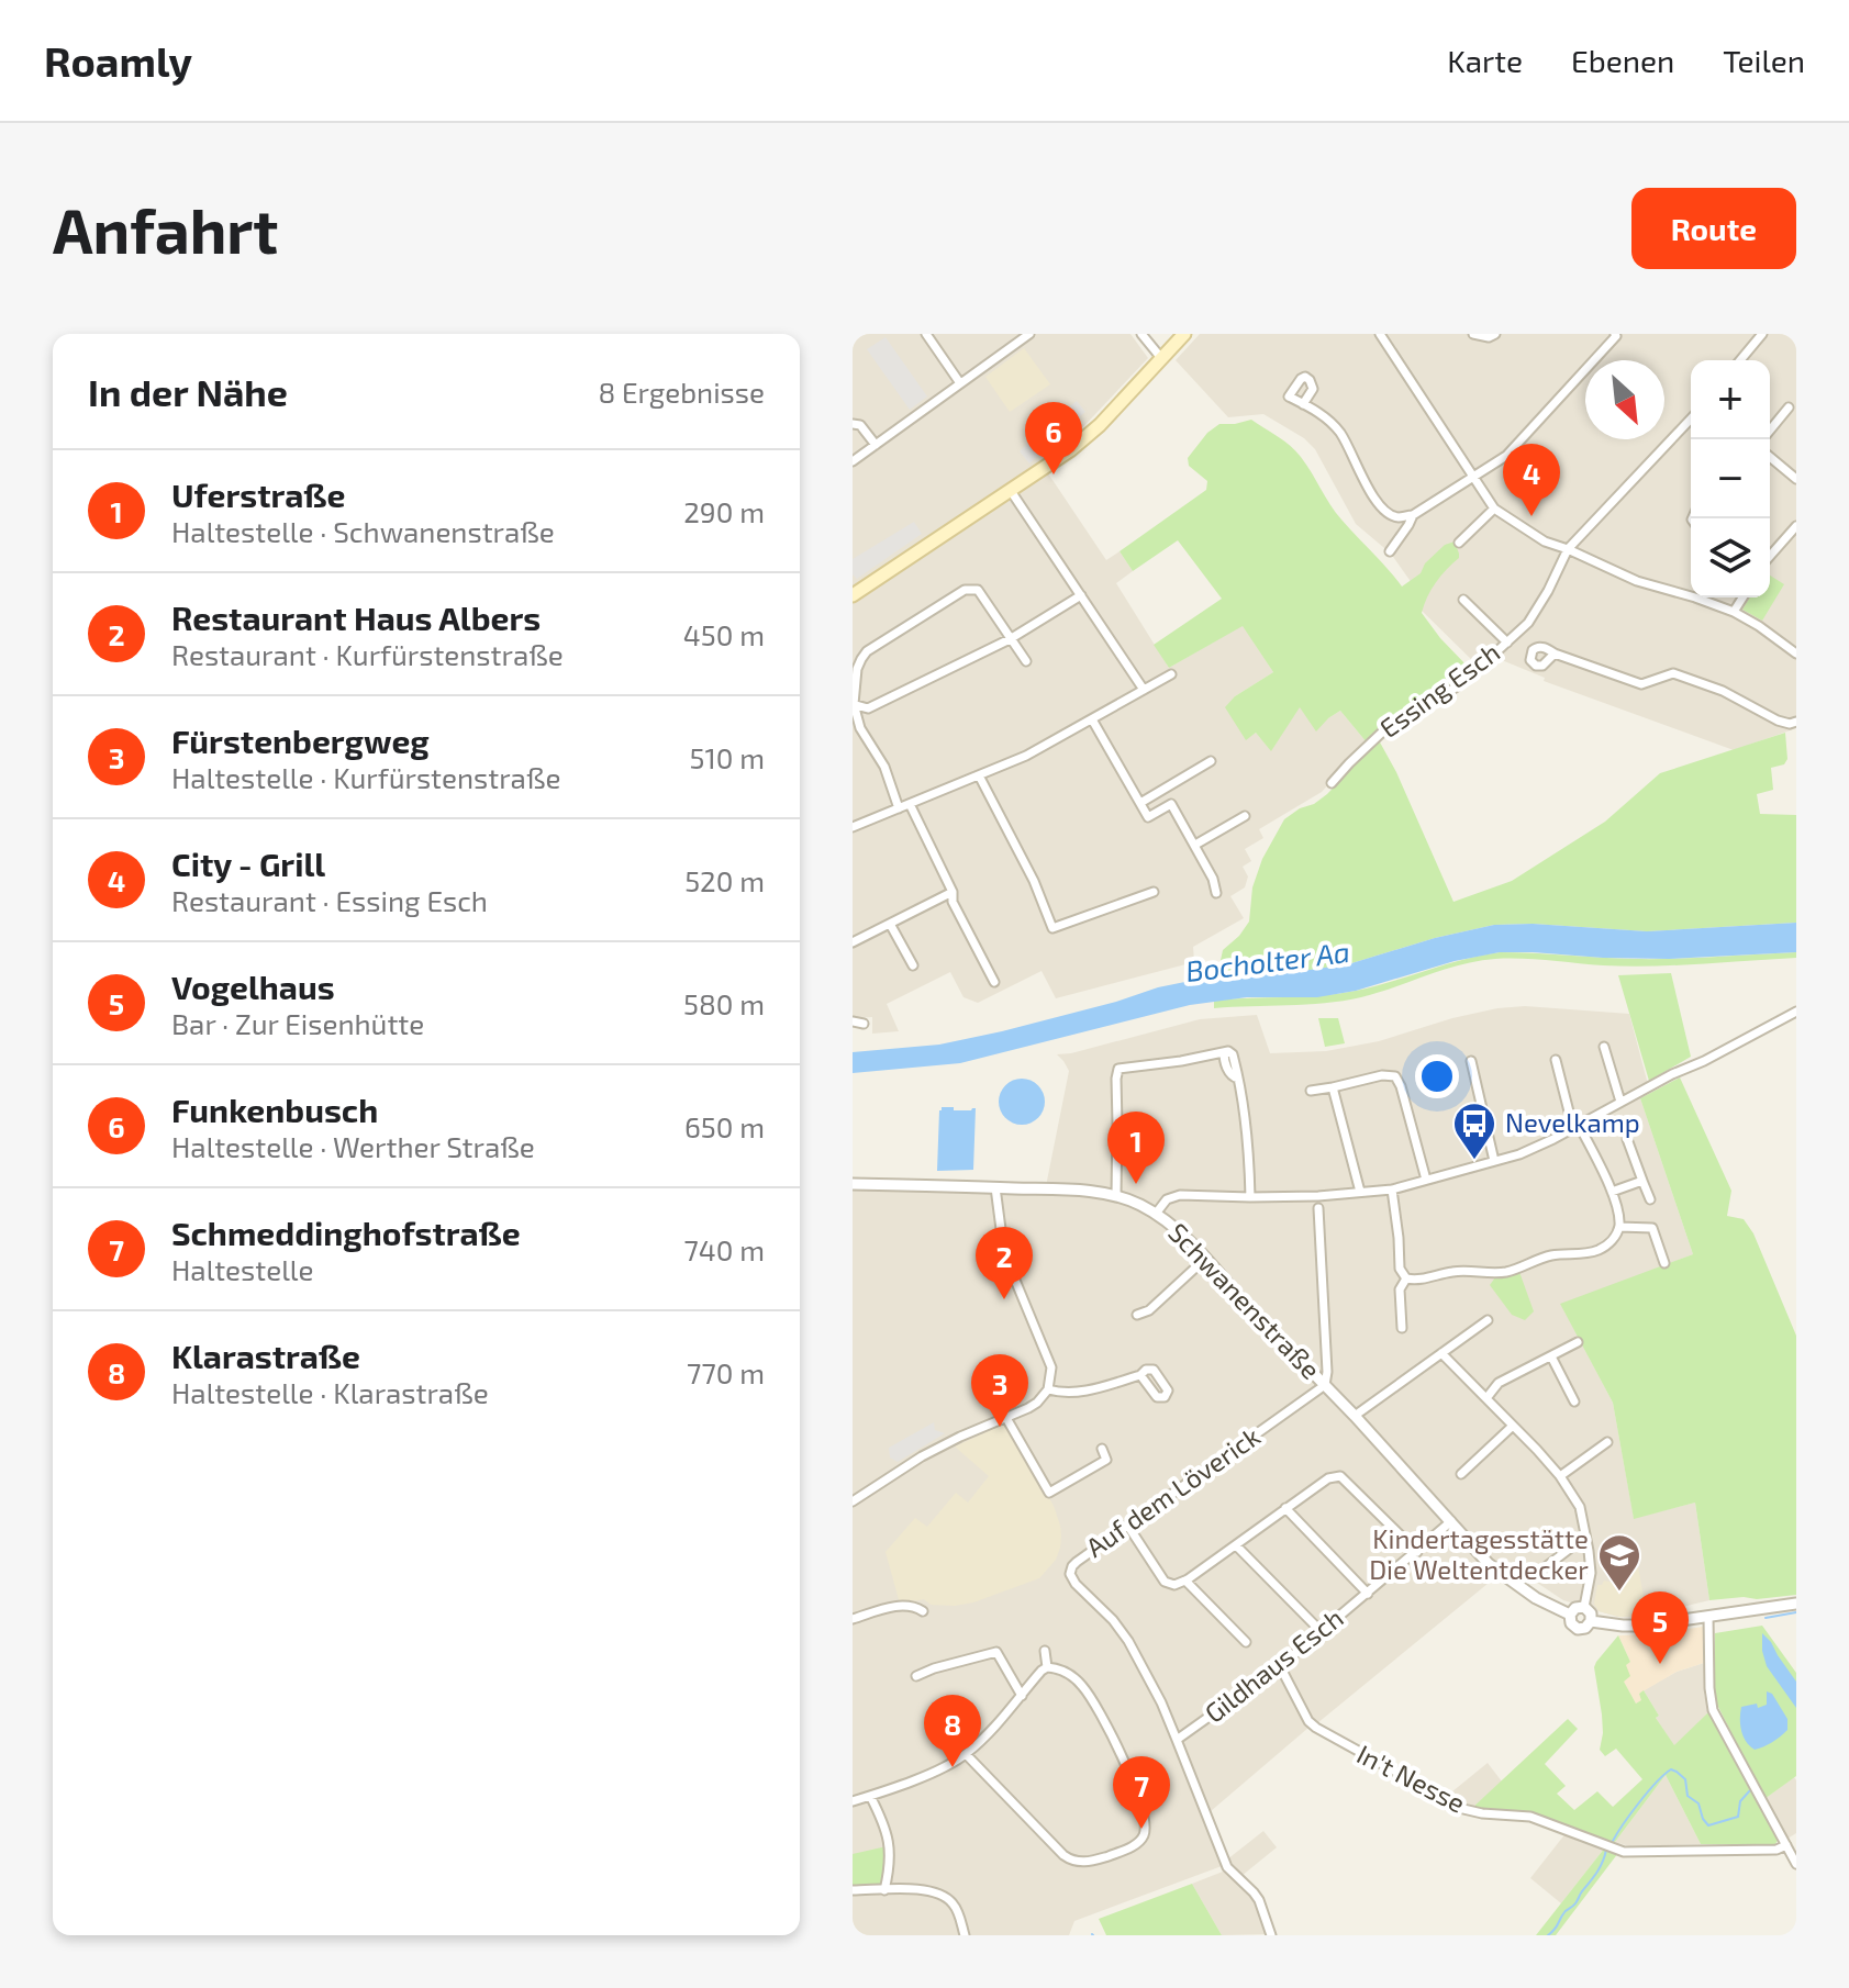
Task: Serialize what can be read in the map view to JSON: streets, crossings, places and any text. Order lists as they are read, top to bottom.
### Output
{
  "streets": {
    "street": [
      "Essing Esch",
      "Schwanenstraße",
      "Auf dem Löverick",
      "Gildhaus Esch",
      "In't Nesse"
    ]
  },
  "crossings": [
    ["Schwanenstraße", "Auf dem Löverick"],
    ["Schwanenstraße", "Gildhaus Esch"],
    ["Auf dem Löverick", "Gildhaus Esch"],
    ["Gildhaus Esch", "In't Nesse"]
  ],
  "water": ["Bocholter Aa"],
  "places": {
    "bus stop": ["Nevelkamp"],
    "school or university": ["Kindertagesstätte Die Weltentdecker"]
  },
  "north": "bottom right",
  "page": {
    "header": "Roamly",
    "nav": ["Karte", "Ebenen", "Teilen"],
    "buttons": "Route",
    "title": "Anfahrt",
    "heading": ["In der Nähe", "8 Ergebnisse"],
    "map_buttons": ["+", "−"],
    "pins": [
      "6",
      "4",
      "1",
      "2",
      "3",
      "5",
      "8",
      "7"
    ],
    "list": [
      {
        "mark": "1",
        "name": "Uferstraße",
        "note": "Haltestelle · Schwanenstraße",
        "value": "290 m"
      },
      {
        "mark": "2",
        "name": "Restaurant Haus Albers",
        "note": "Restaurant · Kurfürstenstraße",
        "value": "450 m"
      },
      {
        "mark": "3",
        "name": "Fürstenbergweg",
        "note": "Haltestelle · Kurfürstenstraße",
        "value": "510 m"
      },
      {
        "mark": "4",
        "name": "City - Grill",
        "note": "Restaurant · Essing Esch",
        "value": "520 m"
      },
      {
        "mark": "5",
        "name": "Vogelhaus",
        "note": "Bar · Zur Eisenhütte",
        "value": "580 m"
      },
      {
        "mark": "6",
        "name": "Funkenbusch",
        "note": "Haltestelle · Werther Straße",
        "value": "650 m"
      },
      {
        "mark": "7",
        "name": "Schmeddinghofstraße",
        "note": "Haltestelle",
        "value": "740 m"
      },
      {
        "mark": "8",
        "name": "Klarastraße",
        "note": "Haltestelle · Klarastraße",
        "value": "770 m"
      }
    ]
  }
}
